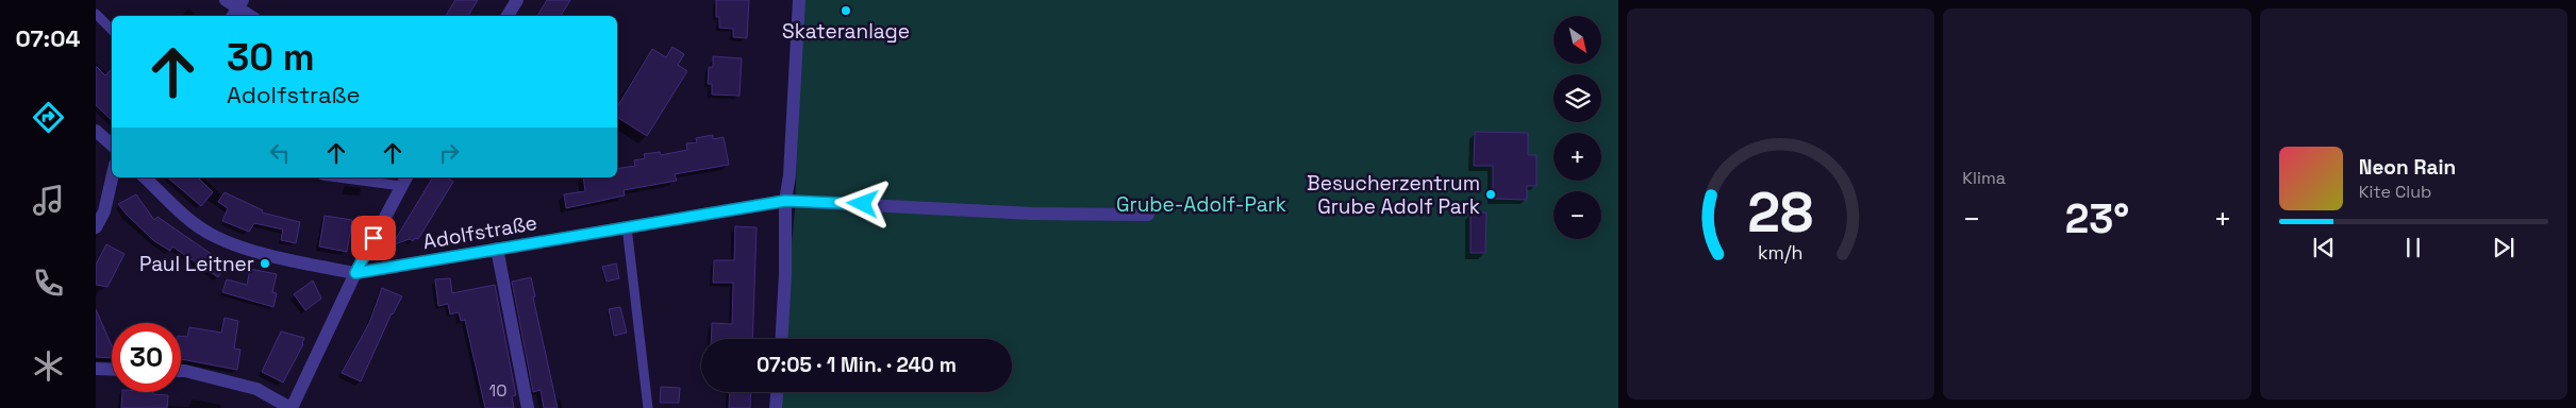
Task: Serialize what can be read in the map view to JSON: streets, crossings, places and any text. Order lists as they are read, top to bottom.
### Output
{
  "streets": {
    "street": ["Adolfstraße"]
  },
  "parks": ["Grube-Adolf-Park"],
  "places": ["Skateranlage", "Besucherzentrum Grube Adolf Park", "Paul Leitner"],
  "house_numbers": ["10"],
  "north": "bottom right",
  "page": {
    "tabs": "07:04",
    "tile": "Klima",
    "map_buttons": ["+", "−"],
    "turn": ["30 m", "Adolfstraße"],
    "song": ["Neon Rain", "Kite Club"],
    "heat": ["−", "23°", "+"],
    "limit": "30",
    "trip": "07:05 · 1 Min. · 240 m",
    "gauge": ["28", "km/h"]
  }
}
